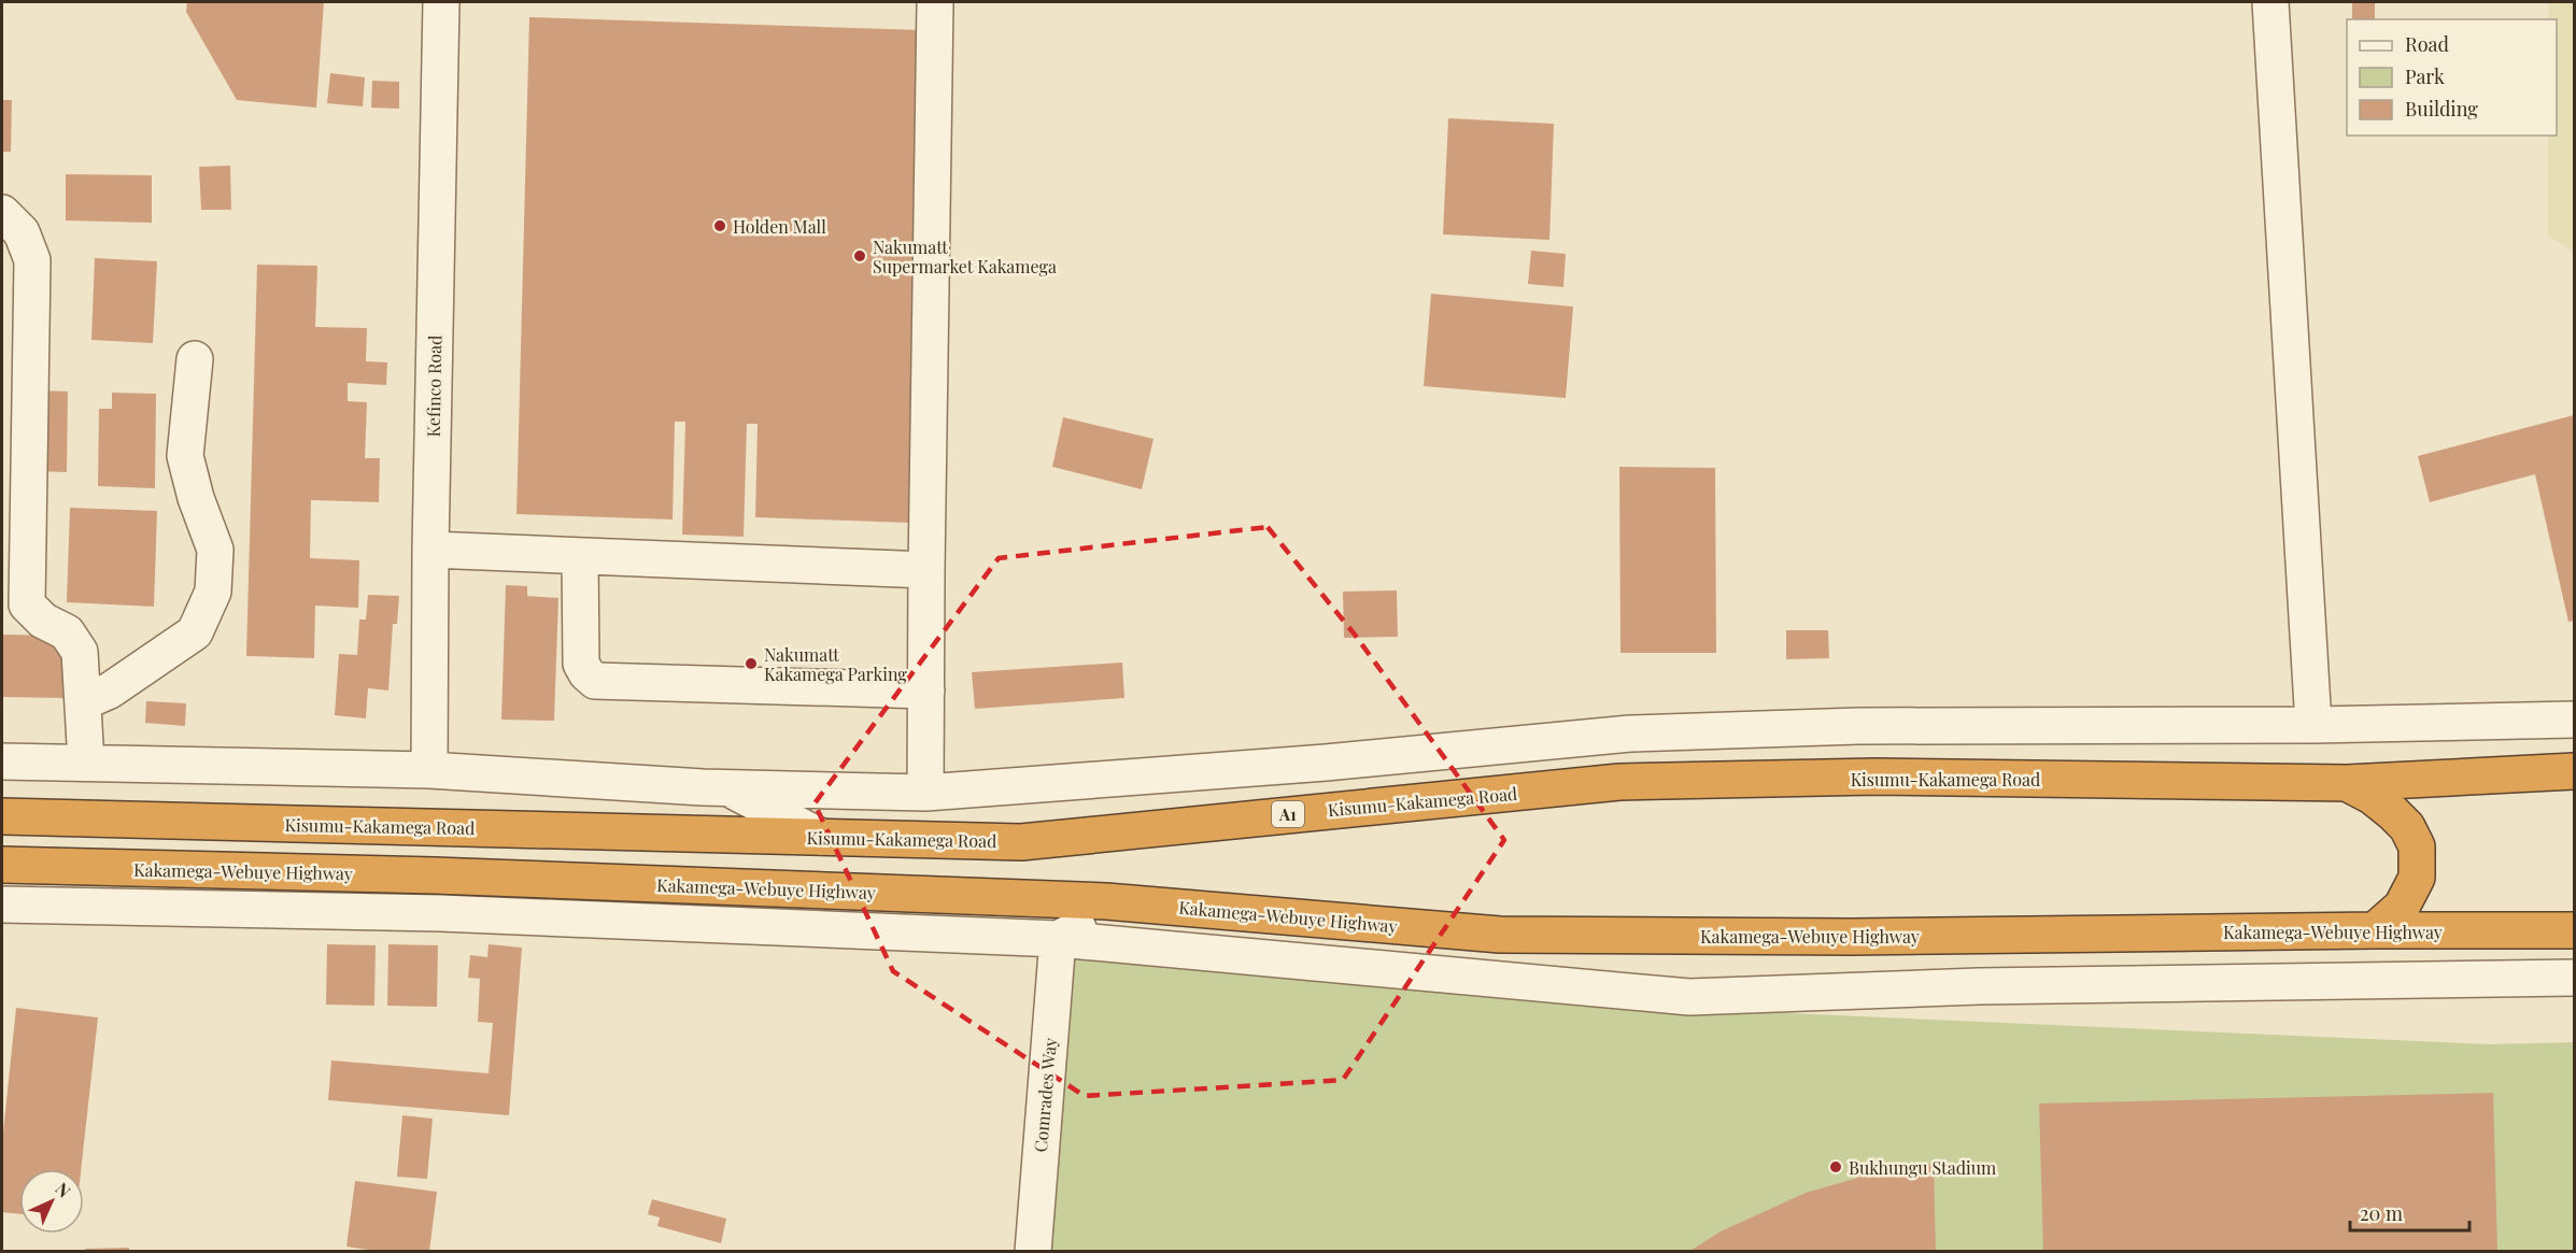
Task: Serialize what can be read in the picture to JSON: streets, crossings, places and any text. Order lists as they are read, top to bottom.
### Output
{
  "streets": {
    "highway": ["Kisumu-Kakamega Road", "A1", "Kakamega-Webuye Highway"],
    "street": ["Kefinco Road", "Comrades Way"]
  },
  "places": [
    "Holden Mall",
    "Nakumatt Supermarket Kakamega",
    "Nakumatt Kakamega Parking",
    "Bukhungu Stadium"
  ],
  "legend": ["Road", "Park", "Building"],
  "scale_bar": "20 m",
  "north": "top right"
}
